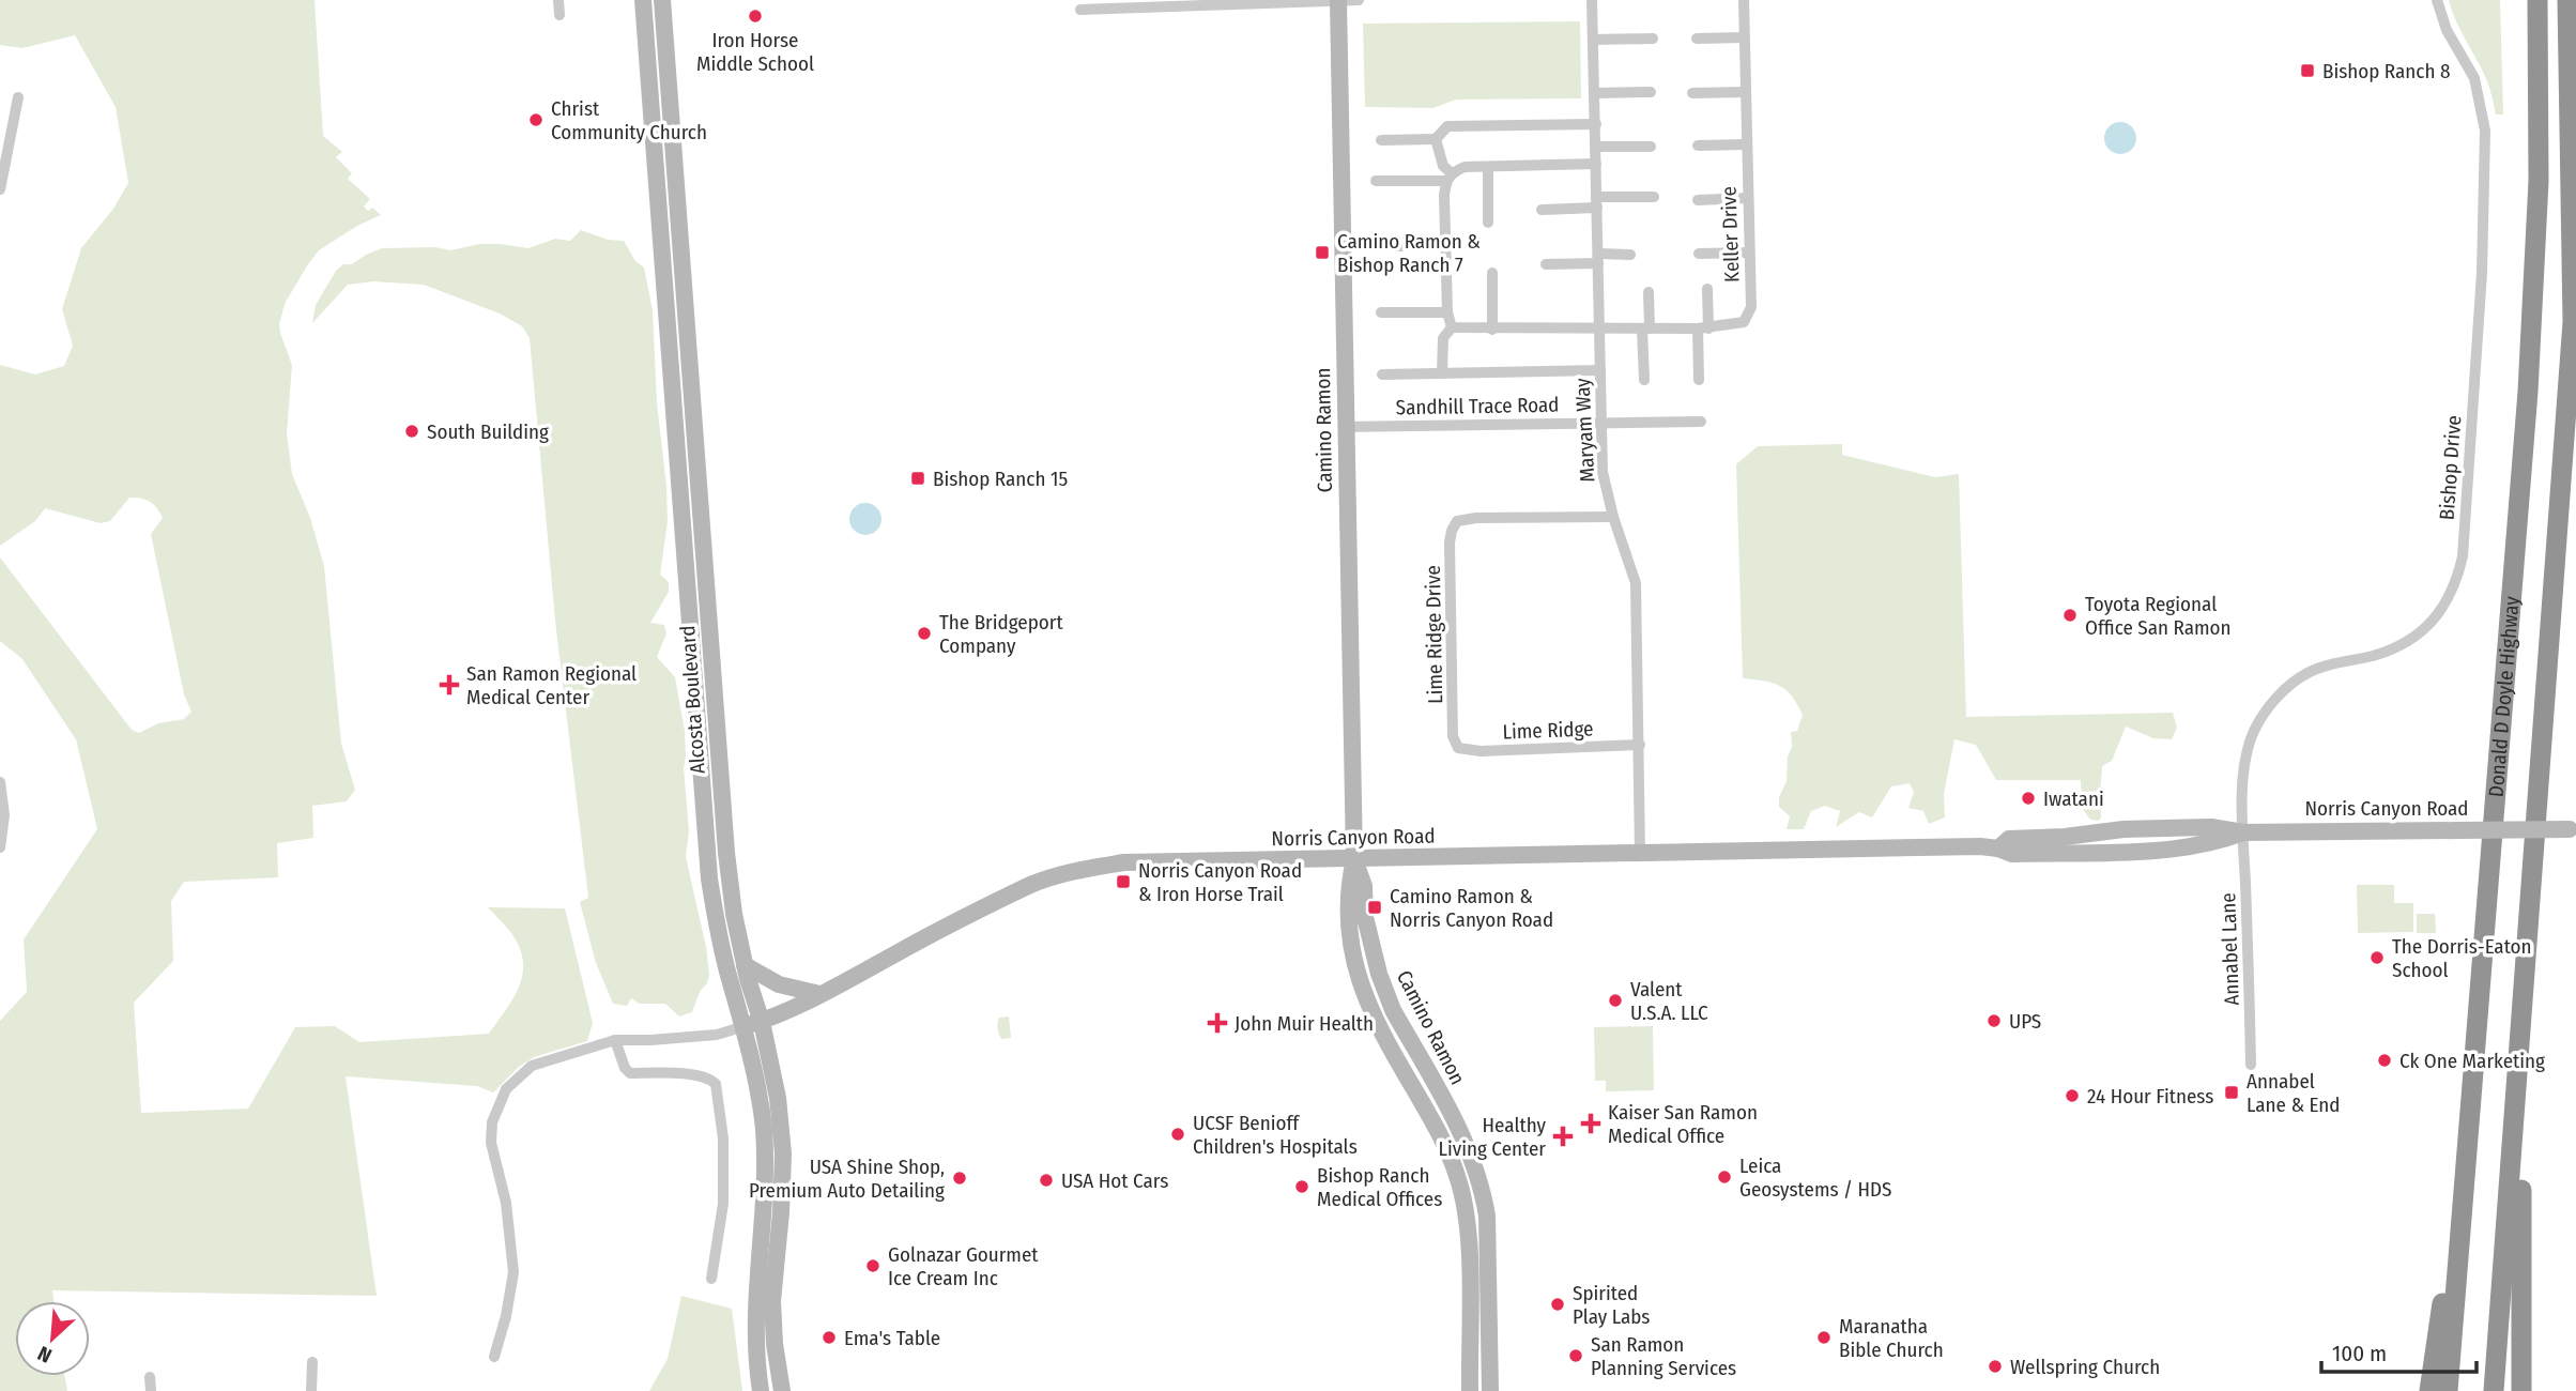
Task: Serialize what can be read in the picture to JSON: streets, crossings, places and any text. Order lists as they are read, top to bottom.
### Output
{
  "streets": {
    "highway": ["Donald D Doyle Highway"],
    "main road": ["Camino Ramon", "Alcosta Boulevard", "Norris Canyon Road"],
    "street": [
      "Keller Drive",
      "Sandhill Trace Road",
      "Maryam Way",
      "Bishop Drive",
      "Lime Ridge Drive",
      "Lime Ridge",
      "Annabel Lane"
    ]
  },
  "crossings": [
    ["Keller Drive", "Maryam Way"],
    ["Sandhill Trace Road", "Camino Ramon"],
    ["Sandhill Trace Road", "Maryam Way"],
    ["Camino Ramon", "Norris Canyon Road"],
    ["Maryam Way", "Lime Ridge Drive"],
    ["Maryam Way", "Lime Ridge"],
    ["Maryam Way", "Norris Canyon Road"],
    ["Bishop Drive", "Norris Canyon Road"],
    ["Bishop Drive", "Annabel Lane"],
    ["Lime Ridge Drive", "Lime Ridge"],
    ["Alcosta Boulevard", "Norris Canyon Road"],
    ["Norris Canyon Road", "Annabel Lane"]
  ],
  "places": {
    "other": [
      "Iron Horse Middle School",
      "Christ Community Church",
      "South Building",
      "Toyota Regional Office San Ramon",
      "The Bridgeport Company",
      "Iwatani",
      "The Dorris-Eaton School",
      "Valent U.S.A. LLC",
      "UPS",
      "Ck One Marketing",
      "24 Hour Fitness",
      "UCSF Benioff Children's Hospitals",
      "Leica Geosystems / HDS",
      "USA Shine Shop, Premium Auto Detailing",
      "USA Hot Cars",
      "Bishop Ranch Medical Offices",
      "Golnazar Gourmet Ice Cream Inc",
      "Spirited Play Labs",
      "Ema's Table",
      "Maranatha Bible Church",
      "San Ramon Planning Services",
      "Wellspring Church"
    ],
    "transit": [
      "Bishop Ranch 8",
      "Camino Ramon & Bishop Ranch 7",
      "Bishop Ranch 15",
      "Norris Canyon Road & Iron Horse Trail",
      "Camino Ramon & Norris Canyon Road",
      "Annabel Lane & End"
    ],
    "health": [
      "San Ramon Regional Medical Center",
      "John Muir Health",
      "Kaiser San Ramon Medical Office",
      "Healthy Living Center"
    ]
  },
  "scale_bar": "100 m",
  "north": "bottom left"
}
